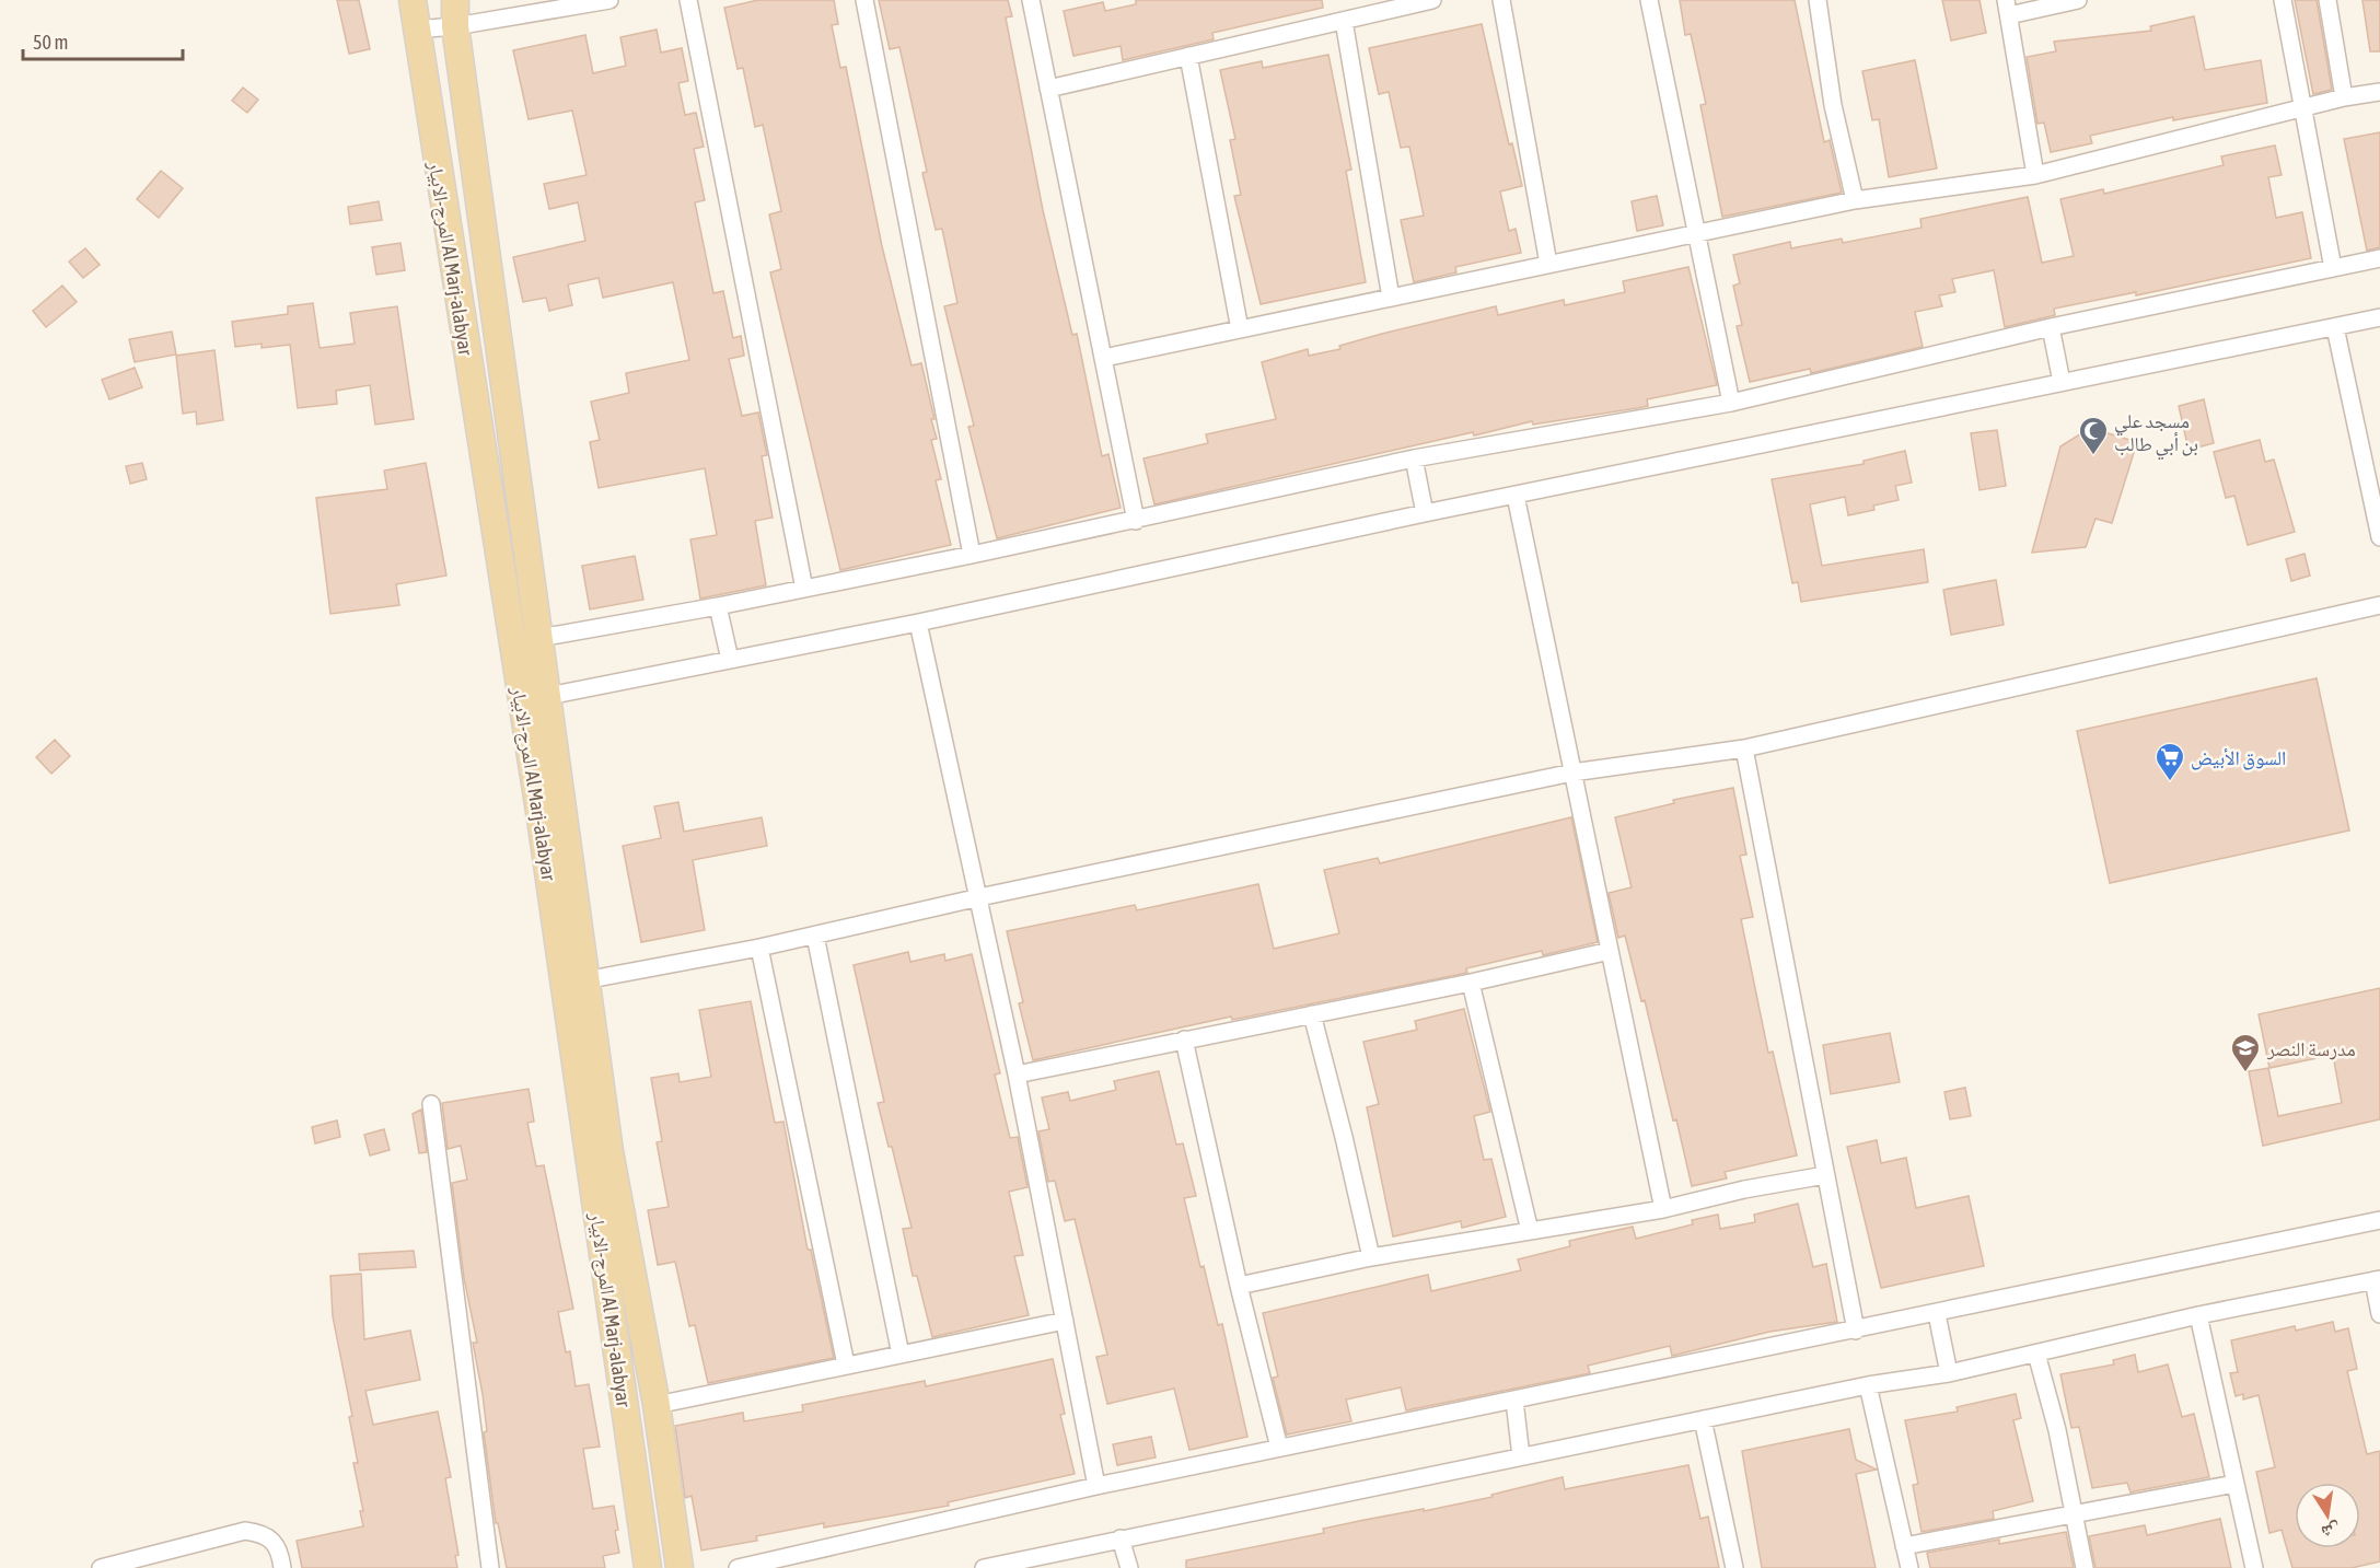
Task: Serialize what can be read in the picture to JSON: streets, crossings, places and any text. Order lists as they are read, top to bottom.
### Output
{
  "streets": {
    "main road": ["المرج-الابيار Al Marj-alabyar"]
  },
  "places": {
    "mosque": ["مسجد علي بن أبي طالب"],
    "supermarket": ["السوق الأبيض"],
    "school or university": ["مدرسة النصر"]
  },
  "scale_bar": "50 m",
  "north": "bottom"
}
